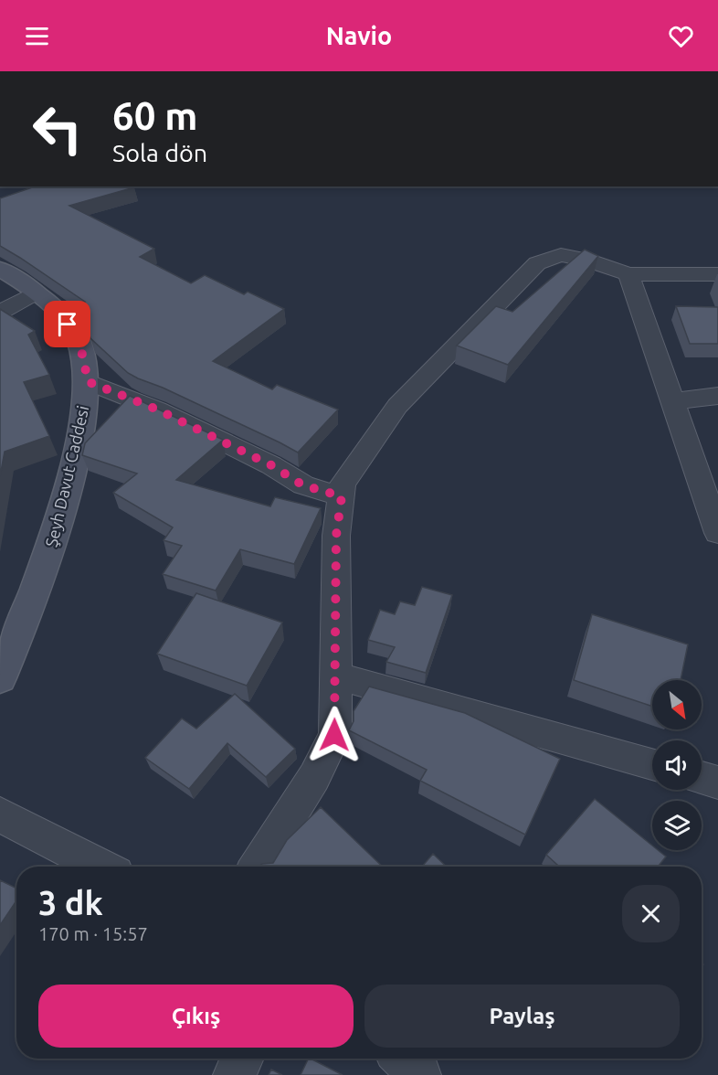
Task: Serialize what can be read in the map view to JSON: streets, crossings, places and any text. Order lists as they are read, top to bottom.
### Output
{
  "streets": {
    "street": ["Şeyh Davut Caddesi"]
  },
  "north": "bottom right",
  "page": {
    "header": "Navio",
    "turn": ["60 m", "Sola dön"],
    "heading": ["3 dk", "170 m · 15:57"],
    "buttons": ["Çıkış", "Paylaş"]
  }
}
